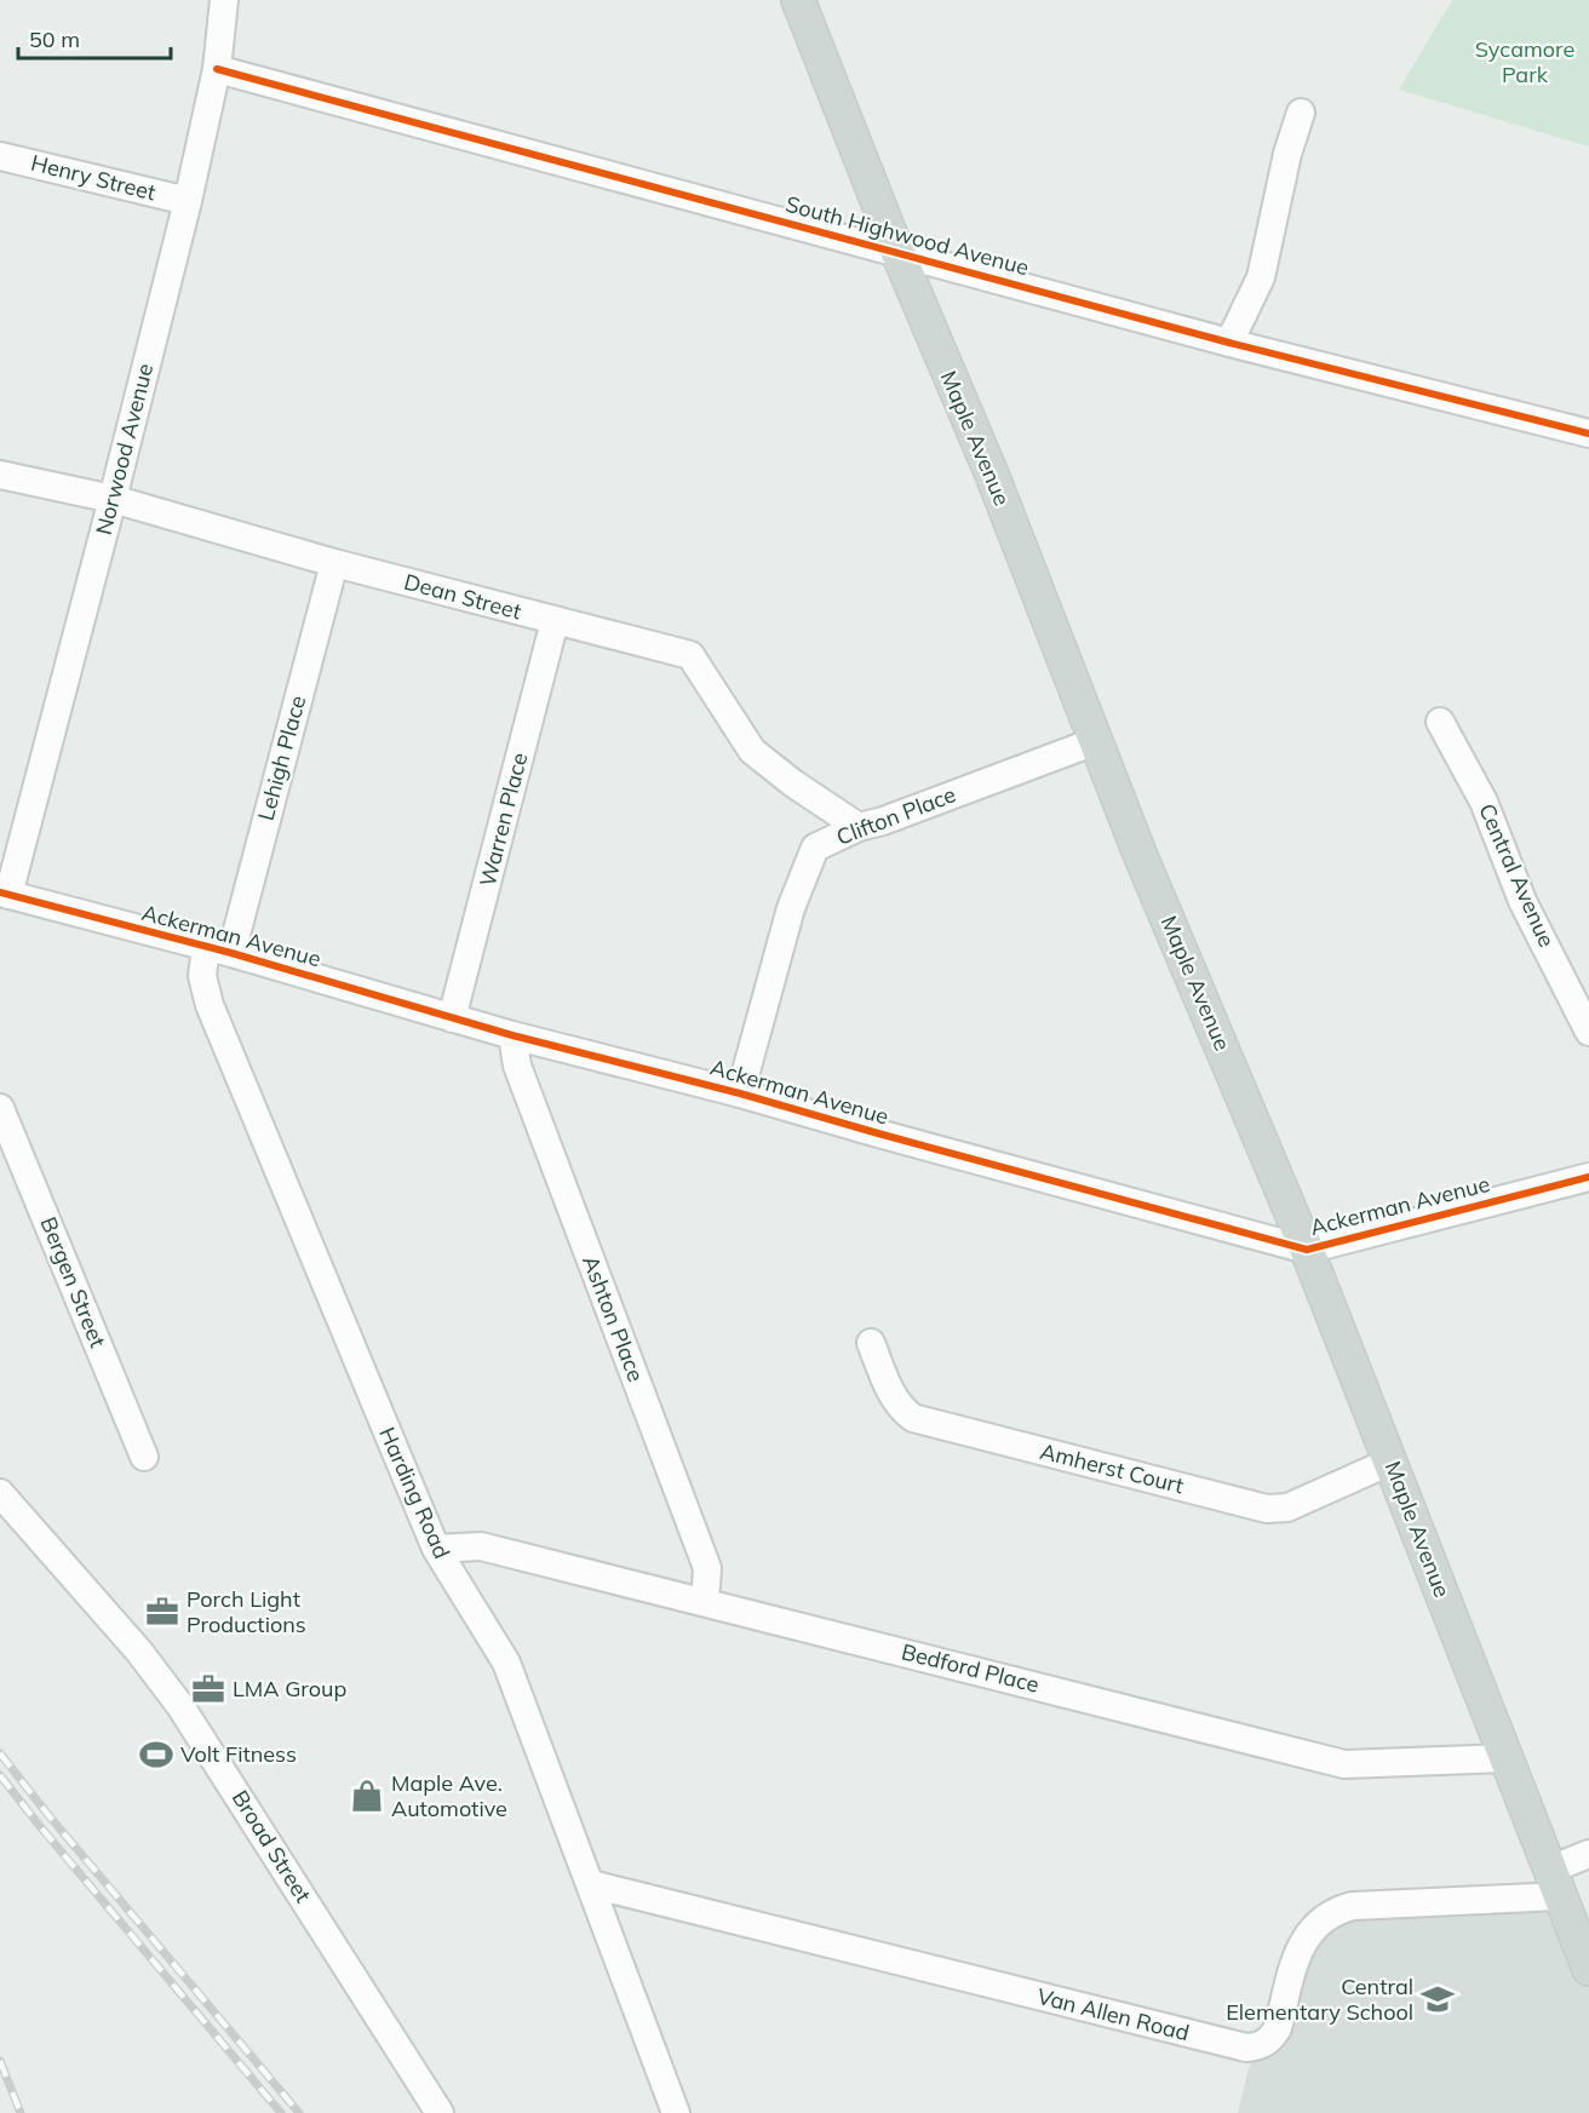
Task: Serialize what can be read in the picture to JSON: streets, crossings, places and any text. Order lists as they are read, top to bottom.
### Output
{
  "streets": {
    "main road": ["Maple Avenue"],
    "street": [
      "Henry Street",
      "South Highwood Avenue",
      "Norwood Avenue",
      "Dean Street",
      "Lehigh Place",
      "Clifton Place",
      "Warren Place",
      "Central Avenue",
      "Ackerman Avenue",
      "Bergen Street",
      "Ashton Place",
      "Amherst Court",
      "Harding Road",
      "Bedford Place",
      "Broad Street",
      "Van Allen Road"
    ]
  },
  "crossings": [
    ["Henry Street", "Norwood Avenue"],
    ["South Highwood Avenue", "Maple Avenue"],
    ["South Highwood Avenue", "Norwood Avenue"],
    ["Maple Avenue", "Clifton Place"],
    ["Maple Avenue", "Ackerman Avenue"],
    ["Maple Avenue", "Amherst Court"],
    ["Maple Avenue", "Bedford Place"],
    ["Maple Avenue", "Van Allen Road"],
    ["Norwood Avenue", "Dean Street"],
    ["Norwood Avenue", "Ackerman Avenue"],
    ["Dean Street", "Lehigh Place"],
    ["Dean Street", "Clifton Place"],
    ["Dean Street", "Warren Place"],
    ["Lehigh Place", "Ackerman Avenue"],
    ["Lehigh Place", "Harding Road"],
    ["Clifton Place", "Ackerman Avenue"],
    ["Warren Place", "Ackerman Avenue"],
    ["Ackerman Avenue", "Ashton Place"],
    ["Ackerman Avenue", "Harding Road"],
    ["Ashton Place", "Bedford Place"],
    ["Harding Road", "Bedford Place"],
    ["Harding Road", "Van Allen Road"]
  ],
  "parks": ["Sycamore Park"],
  "places": {
    "office": ["Porch Light Productions", "LMA Group"],
    "sports": ["Volt Fitness"],
    "shop": ["Maple Ave. Automotive"],
    "school or university": ["Central Elementary School"]
  },
  "scale_bar": "50 m"
}
